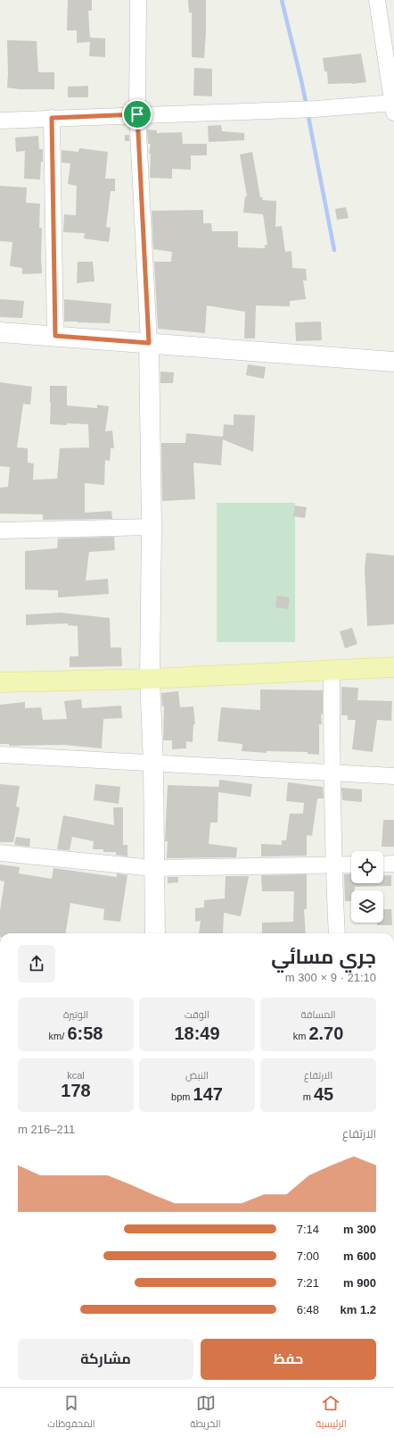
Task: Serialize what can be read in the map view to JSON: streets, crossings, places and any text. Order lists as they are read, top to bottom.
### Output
{
  "page": {
    "heading": ["جري مسائي", "21:10 · 9 × 300 m"],
    "stats": [
      ["المسافة", "2.70 km"],
      ["الوقت", "18:49"],
      ["الوتيرة", "6:58 /km"],
      ["الارتفاع", "45 m"],
      ["النبض", "147 bpm"],
      ["kcal", "178"]
    ],
    "chart": ["الارتفاع", "211–216 m"],
    "list": [
      {
        "name": "300 m",
        "note": "7:14"
      },
      {
        "name": "600 m",
        "note": "7:00"
      },
      {
        "name": "900 m",
        "note": "7:21"
      },
      {
        "name": "1.2 km",
        "note": "6:48"
      }
    ],
    "buttons": ["حفظ", "مشاركة"],
    "tabs": ["الرئيسية", "الخريطة", "المحفوظات"]
  }
}
